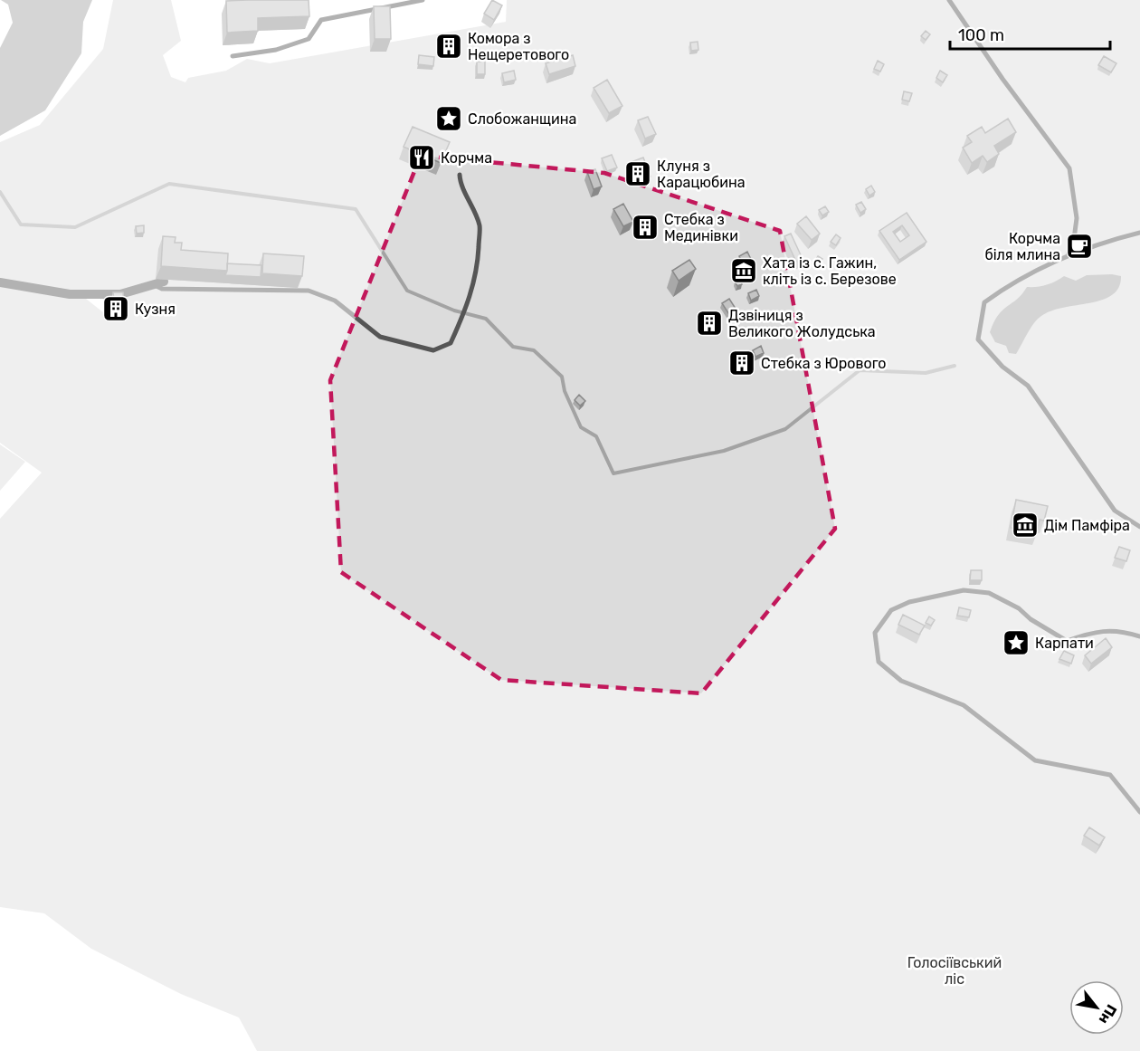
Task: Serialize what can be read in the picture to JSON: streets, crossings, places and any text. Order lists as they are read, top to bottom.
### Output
{
  "parks": ["Голосіївський ліс"],
  "places": {
    "building": [
      "Комора з Нещеретового",
      "Клуня з Карацюбина",
      "Стебка з Мединівки",
      "Кузня",
      "Дзвіниця з Великого Жолудська",
      "Стебка з Юрового"
    ],
    "place": ["Слобожанщина", "Карпати"],
    "restaurant": ["Корчма"],
    "cafe": ["Корчма біля млина"],
    "museum": ["Хата із с. Гажин, кліть із с. Березове", "Дім Памфіра"]
  },
  "scale_bar": "100 m",
  "north": "bottom right"
}
